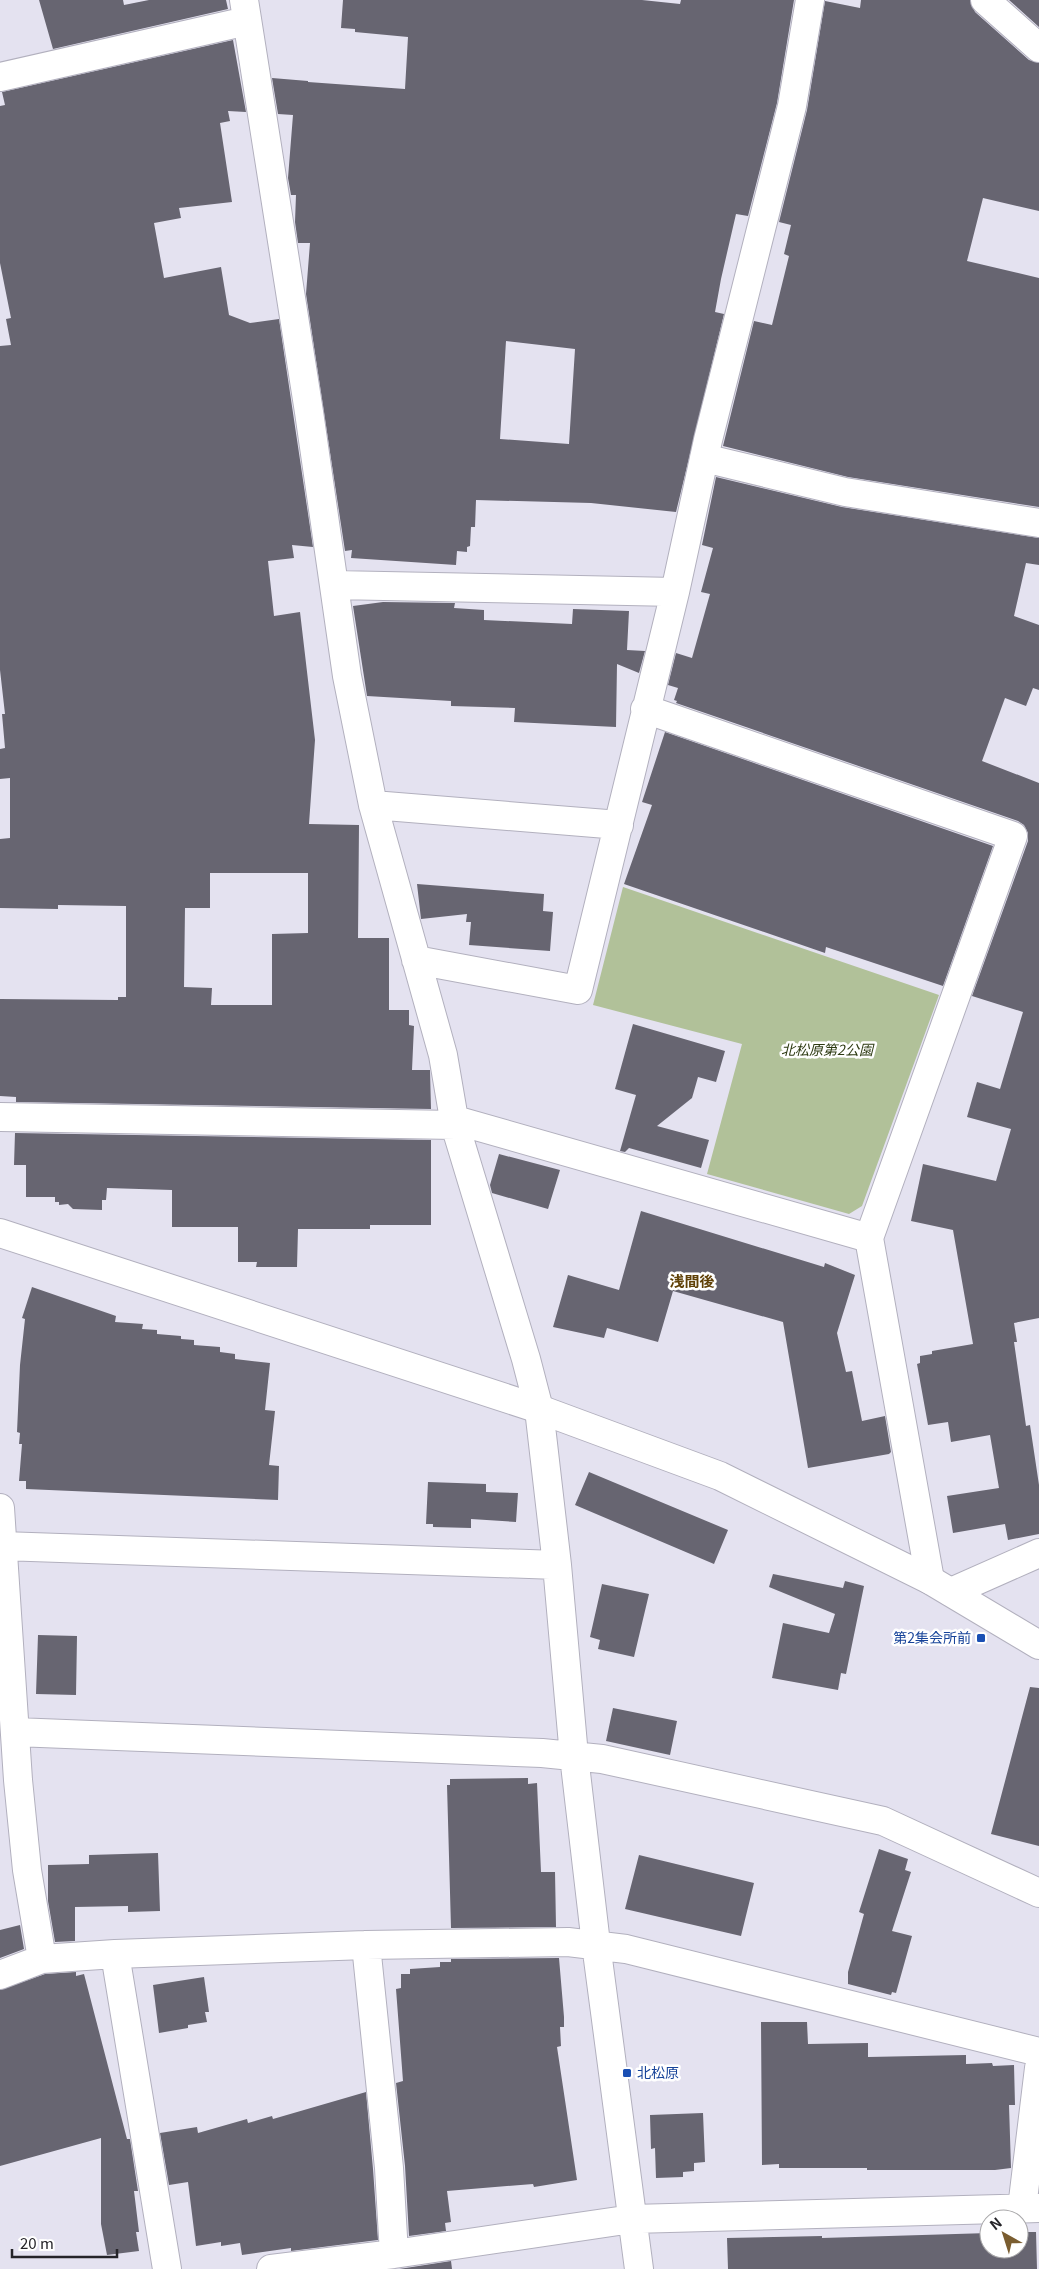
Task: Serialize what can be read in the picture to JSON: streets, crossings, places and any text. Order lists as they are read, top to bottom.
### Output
{
  "districts": ["浅間後"],
  "parks": ["北松原第2公園"],
  "places": {
    "transit": ["第2集会所前", "北松原"]
  },
  "scale_bar": "20 m",
  "north": "top left"
}
